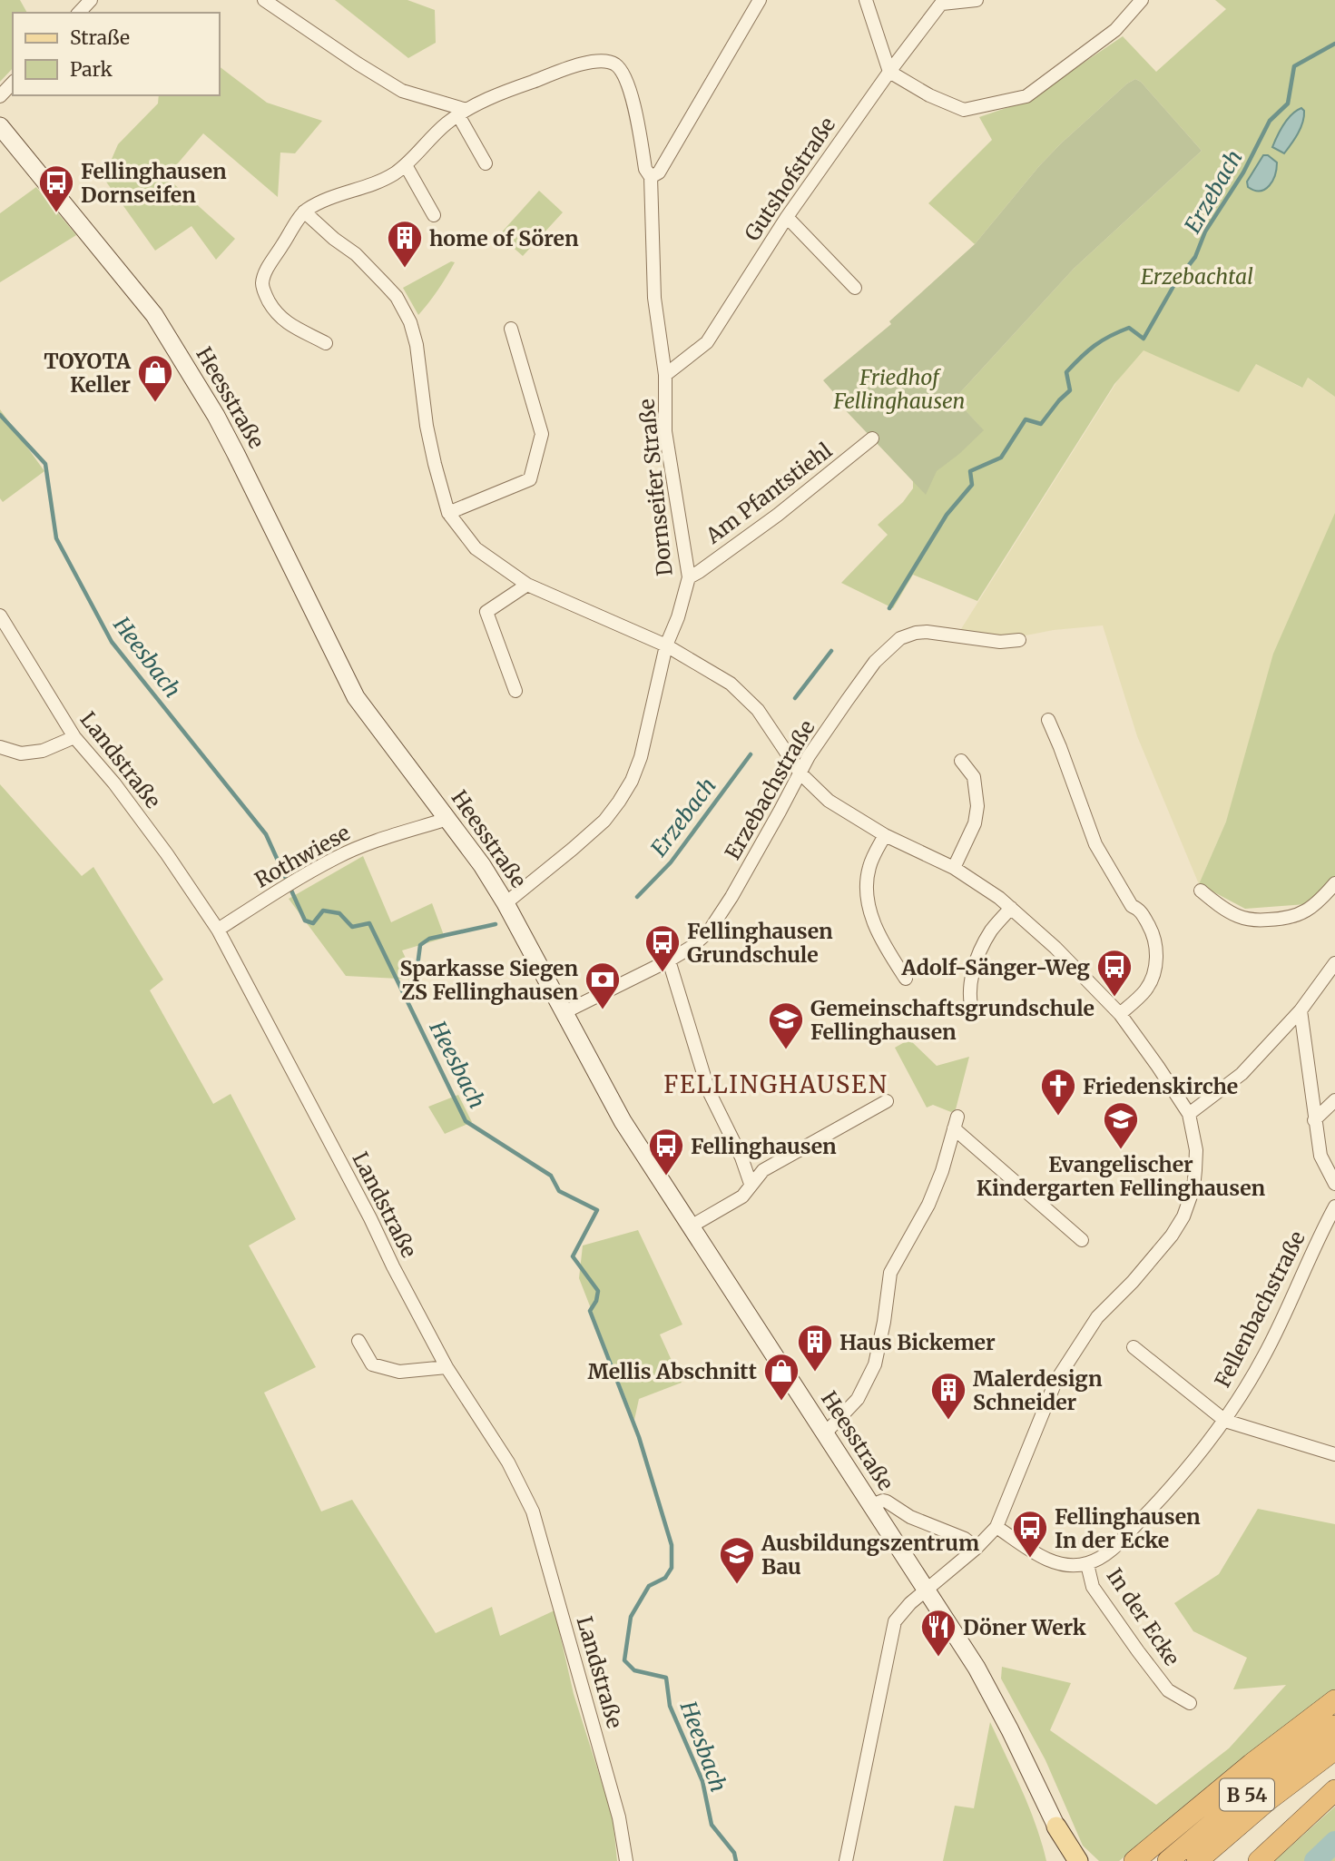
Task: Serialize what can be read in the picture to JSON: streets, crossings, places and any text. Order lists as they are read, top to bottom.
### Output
{
  "streets": {
    "highway": ["B 54"],
    "main road": ["Heesstraße"],
    "street": [
      "Gutshofstraße",
      "Dornseifer Straße",
      "Am Pfantstiehl",
      "Landstraße",
      "Erzebachstraße",
      "Rothwiese",
      "Fellenbachstraße",
      "In der Ecke"
    ]
  },
  "crossings": [
    ["Gutshofstraße", "Dornseifer Straße"],
    ["Heesstraße", "Dornseifer Straße"],
    ["Heesstraße", "Erzebachstraße"],
    ["Heesstraße", "Rothwiese"],
    ["Dornseifer Straße", "Am Pfantstiehl"],
    ["Landstraße", "Rothwiese"],
    ["Fellenbachstraße", "In der Ecke"]
  ],
  "districts": ["FELLINGHAUSEN"],
  "water": ["Erzebach", "Heesbach"],
  "parks": ["Erzebachtal", "Friedhof Fellinghausen"],
  "places": {
    "bus stop": [
      "Fellinghausen Dornseifen",
      "Fellinghausen Grundschule",
      "Adolf-Sänger-Weg",
      "Fellinghausen",
      "Fellinghausen In der Ecke"
    ],
    "building": ["home of Sören", "Haus Bickemer", "Malerdesign Schneider"],
    "shop": ["TOYOTA Keller", "Mellis Abschnitt"],
    "bank": ["Sparkasse Siegen ZS Fellinghausen"],
    "school or university": ["Gemeinschaftsgrundschule Fellinghausen", "Evangelischer Kindergarten Fellinghausen", "Ausbildungszentrum Bau"],
    "church": ["Friedenskirche"],
    "restaurant": ["Döner Werk"]
  },
  "legend": ["Straße", "Park"]
}
